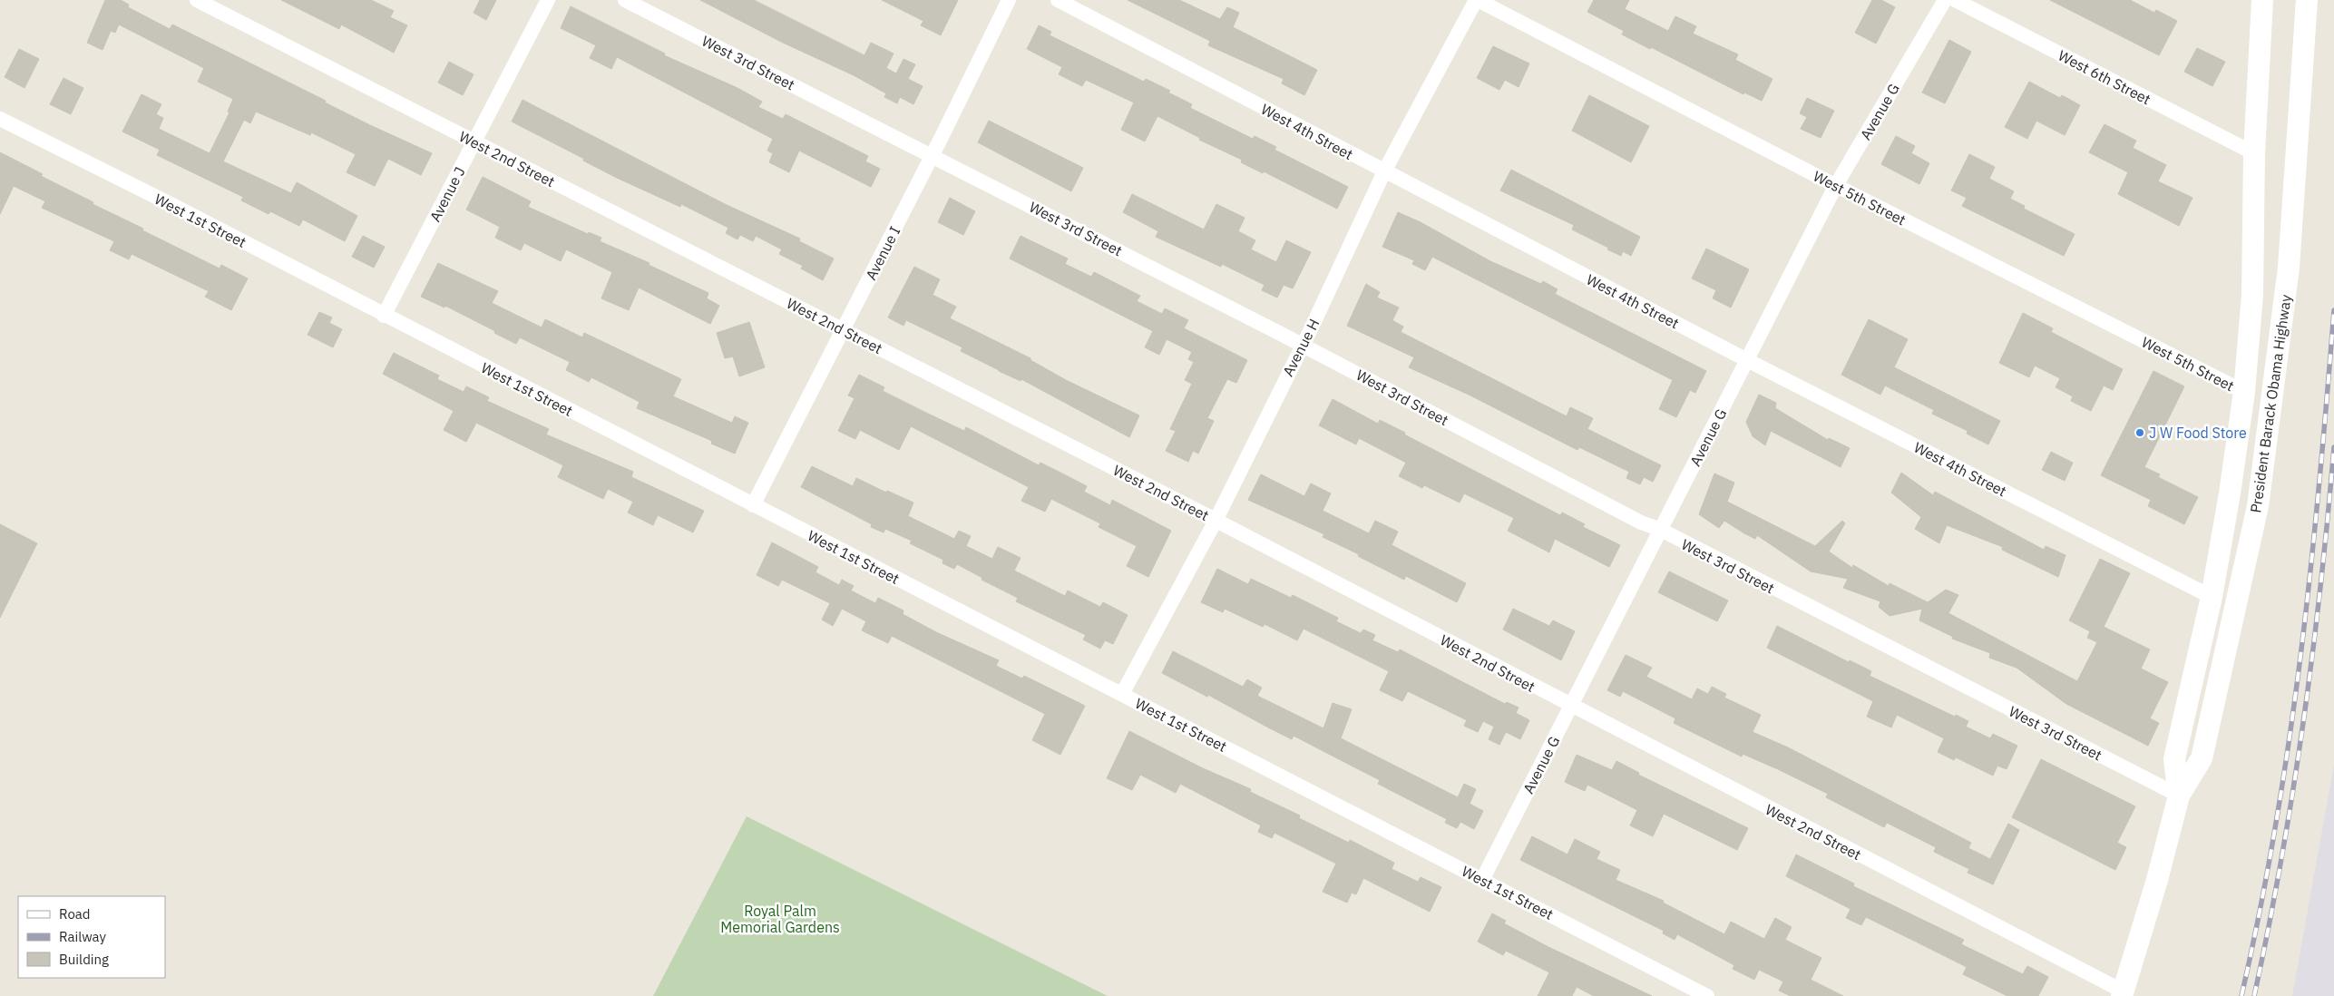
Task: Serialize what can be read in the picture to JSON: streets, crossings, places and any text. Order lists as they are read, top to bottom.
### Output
{
  "streets": {
    "main road": ["President Barack Obama Highway"],
    "street": [
      "West 3rd Street",
      "West 6th Street",
      "Avenue G",
      "West 4th Street",
      "West 2nd Street",
      "Avenue J",
      "West 5th Street",
      "West 1st Street",
      "Avenue I",
      "Avenue H"
    ]
  },
  "crossings": [
    ["West 3rd Street", "Avenue G"],
    ["West 3rd Street", "Avenue I"],
    ["West 3rd Street", "Avenue H"],
    ["West 3rd Street", "President Barack Obama Highway"],
    ["West 6th Street", "President Barack Obama Highway"],
    ["Avenue G", "West 4th Street"],
    ["Avenue G", "West 2nd Street"],
    ["Avenue G", "West 5th Street"],
    ["Avenue G", "West 1st Street"],
    ["West 4th Street", "Avenue H"],
    ["West 4th Street", "President Barack Obama Highway"],
    ["West 2nd Street", "Avenue J"],
    ["West 2nd Street", "Avenue I"],
    ["West 2nd Street", "Avenue H"],
    ["West 2nd Street", "President Barack Obama Highway"],
    ["Avenue J", "West 1st Street"],
    ["West 5th Street", "Avenue H"],
    ["West 5th Street", "President Barack Obama Highway"],
    ["West 1st Street", "Avenue I"],
    ["West 1st Street", "Avenue H"]
  ],
  "parks": ["Royal Palm Memorial Gardens"],
  "places": ["J W Food Store"],
  "legend": ["Road", "Railway", "Building"]
}
